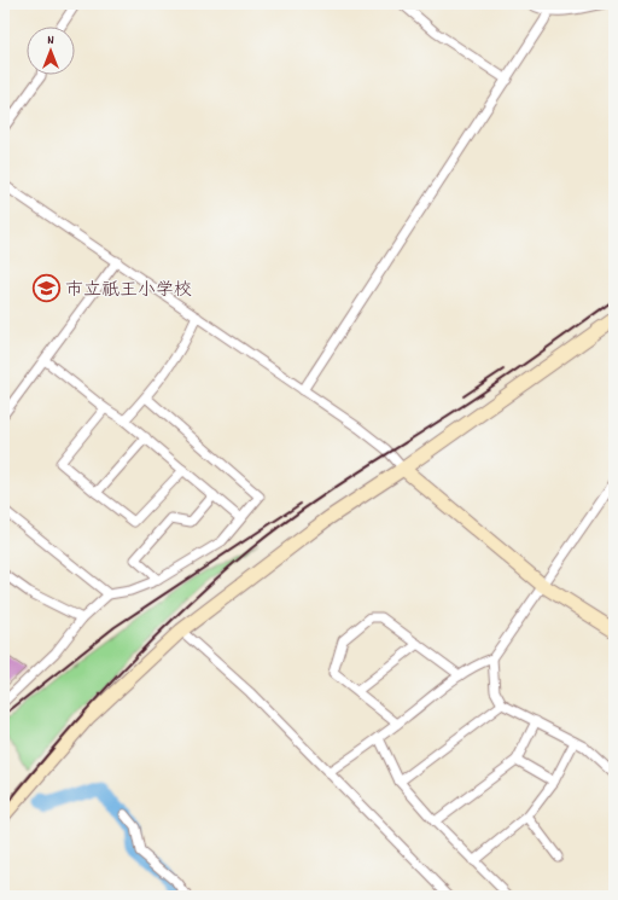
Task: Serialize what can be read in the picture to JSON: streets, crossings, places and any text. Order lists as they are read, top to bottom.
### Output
{
  "places": {
    "school or university": ["市立祇王小学校"]
  },
  "north": "top"
}
